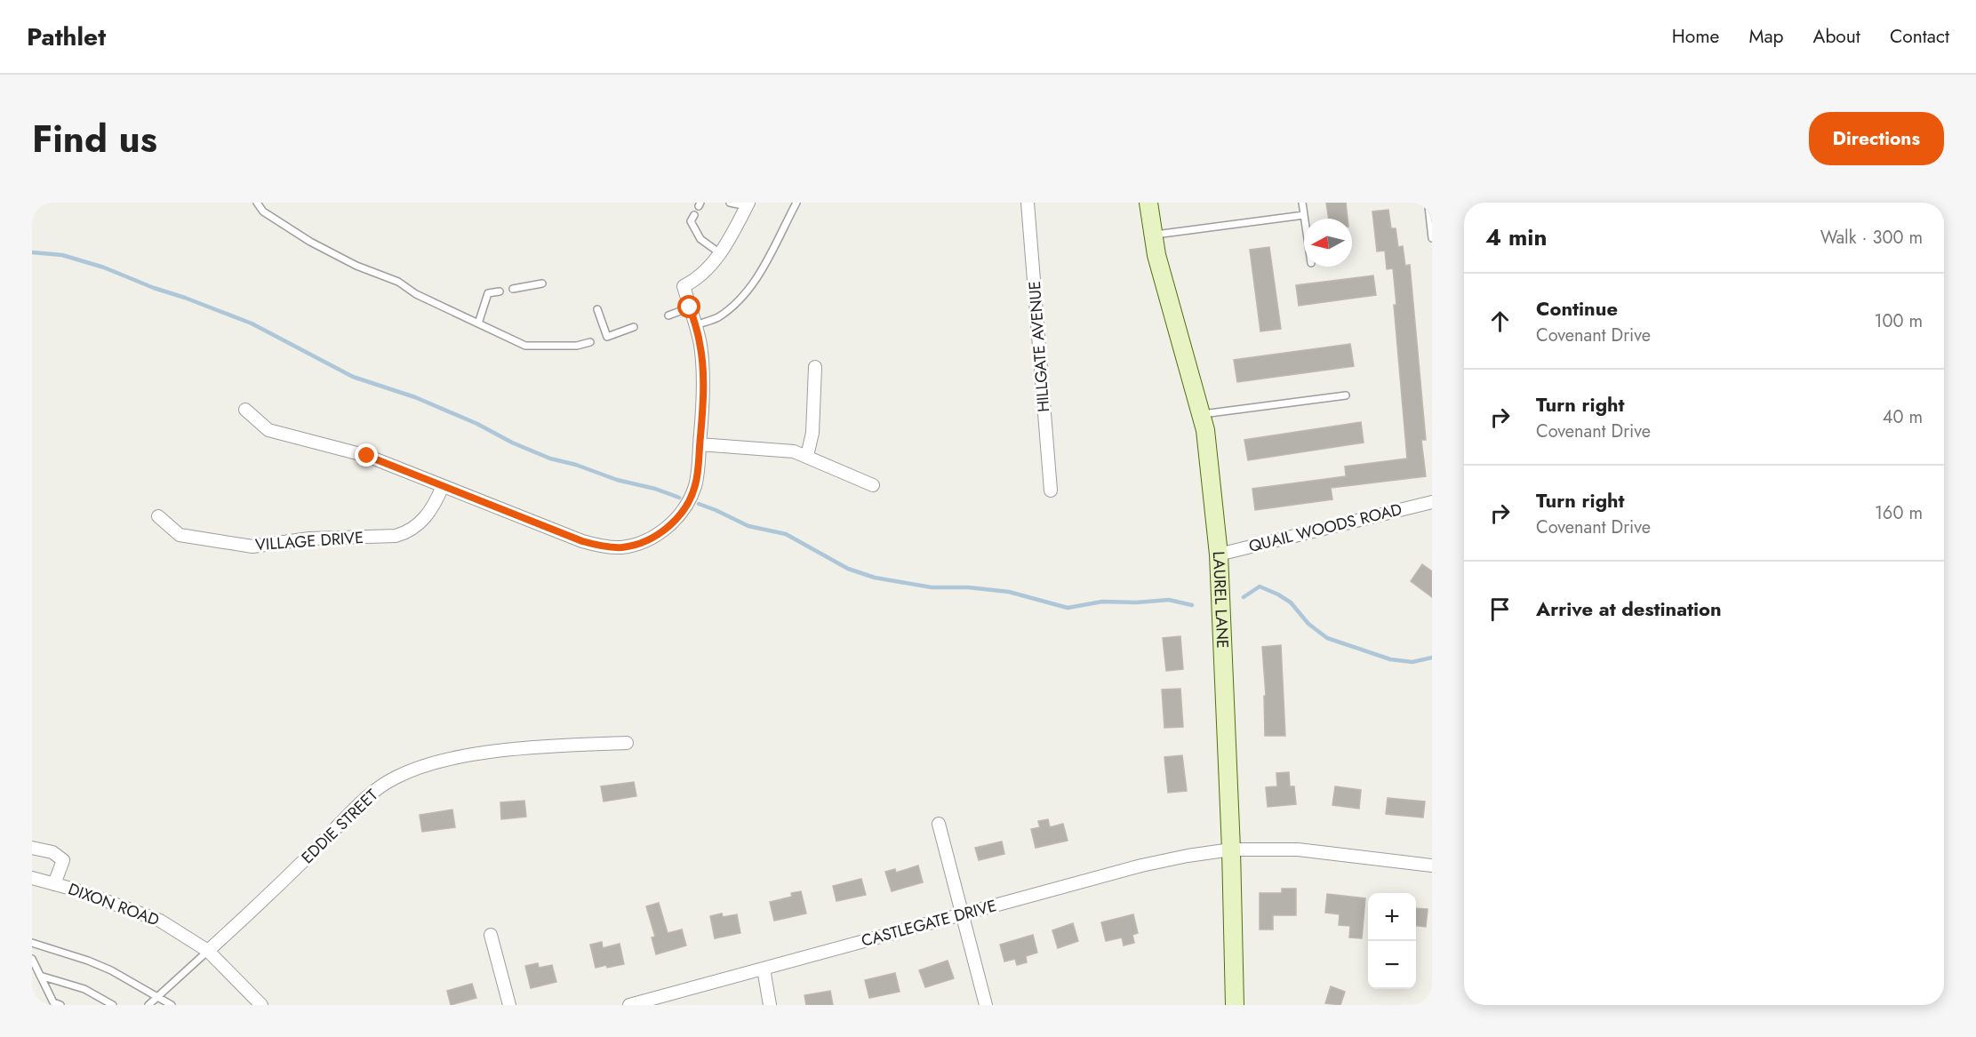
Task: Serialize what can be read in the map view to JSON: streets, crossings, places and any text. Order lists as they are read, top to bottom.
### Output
{
  "streets": {
    "street": [
      "HILLGATE AVENUE",
      "QUAIL WOODS ROAD",
      "VILLAGE DRIVE",
      "LAUREL LANE",
      "EDDIE STREET",
      "DIXON ROAD",
      "CASTLEGATE DRIVE"
    ]
  },
  "crossings": [
    ["QUAIL WOODS ROAD", "LAUREL LANE"],
    ["LAUREL LANE", "CASTLEGATE DRIVE"],
    ["EDDIE STREET", "DIXON ROAD"]
  ],
  "north": "left",
  "page": {
    "header": "Pathlet",
    "nav": [
      "Home",
      "Map",
      "About",
      "Contact"
    ],
    "title": "Find us",
    "buttons": "Directions",
    "heading": ["4 min", "Walk · 300 m"],
    "list": [
      ["Continue", "Covenant Drive", "100 m"],
      ["Turn right", "Covenant Drive", "40 m"],
      ["Turn right", "Covenant Drive", "160 m"],
      "Arrive at destination"
    ],
    "map_buttons": ["+", "−"]
  }
}
